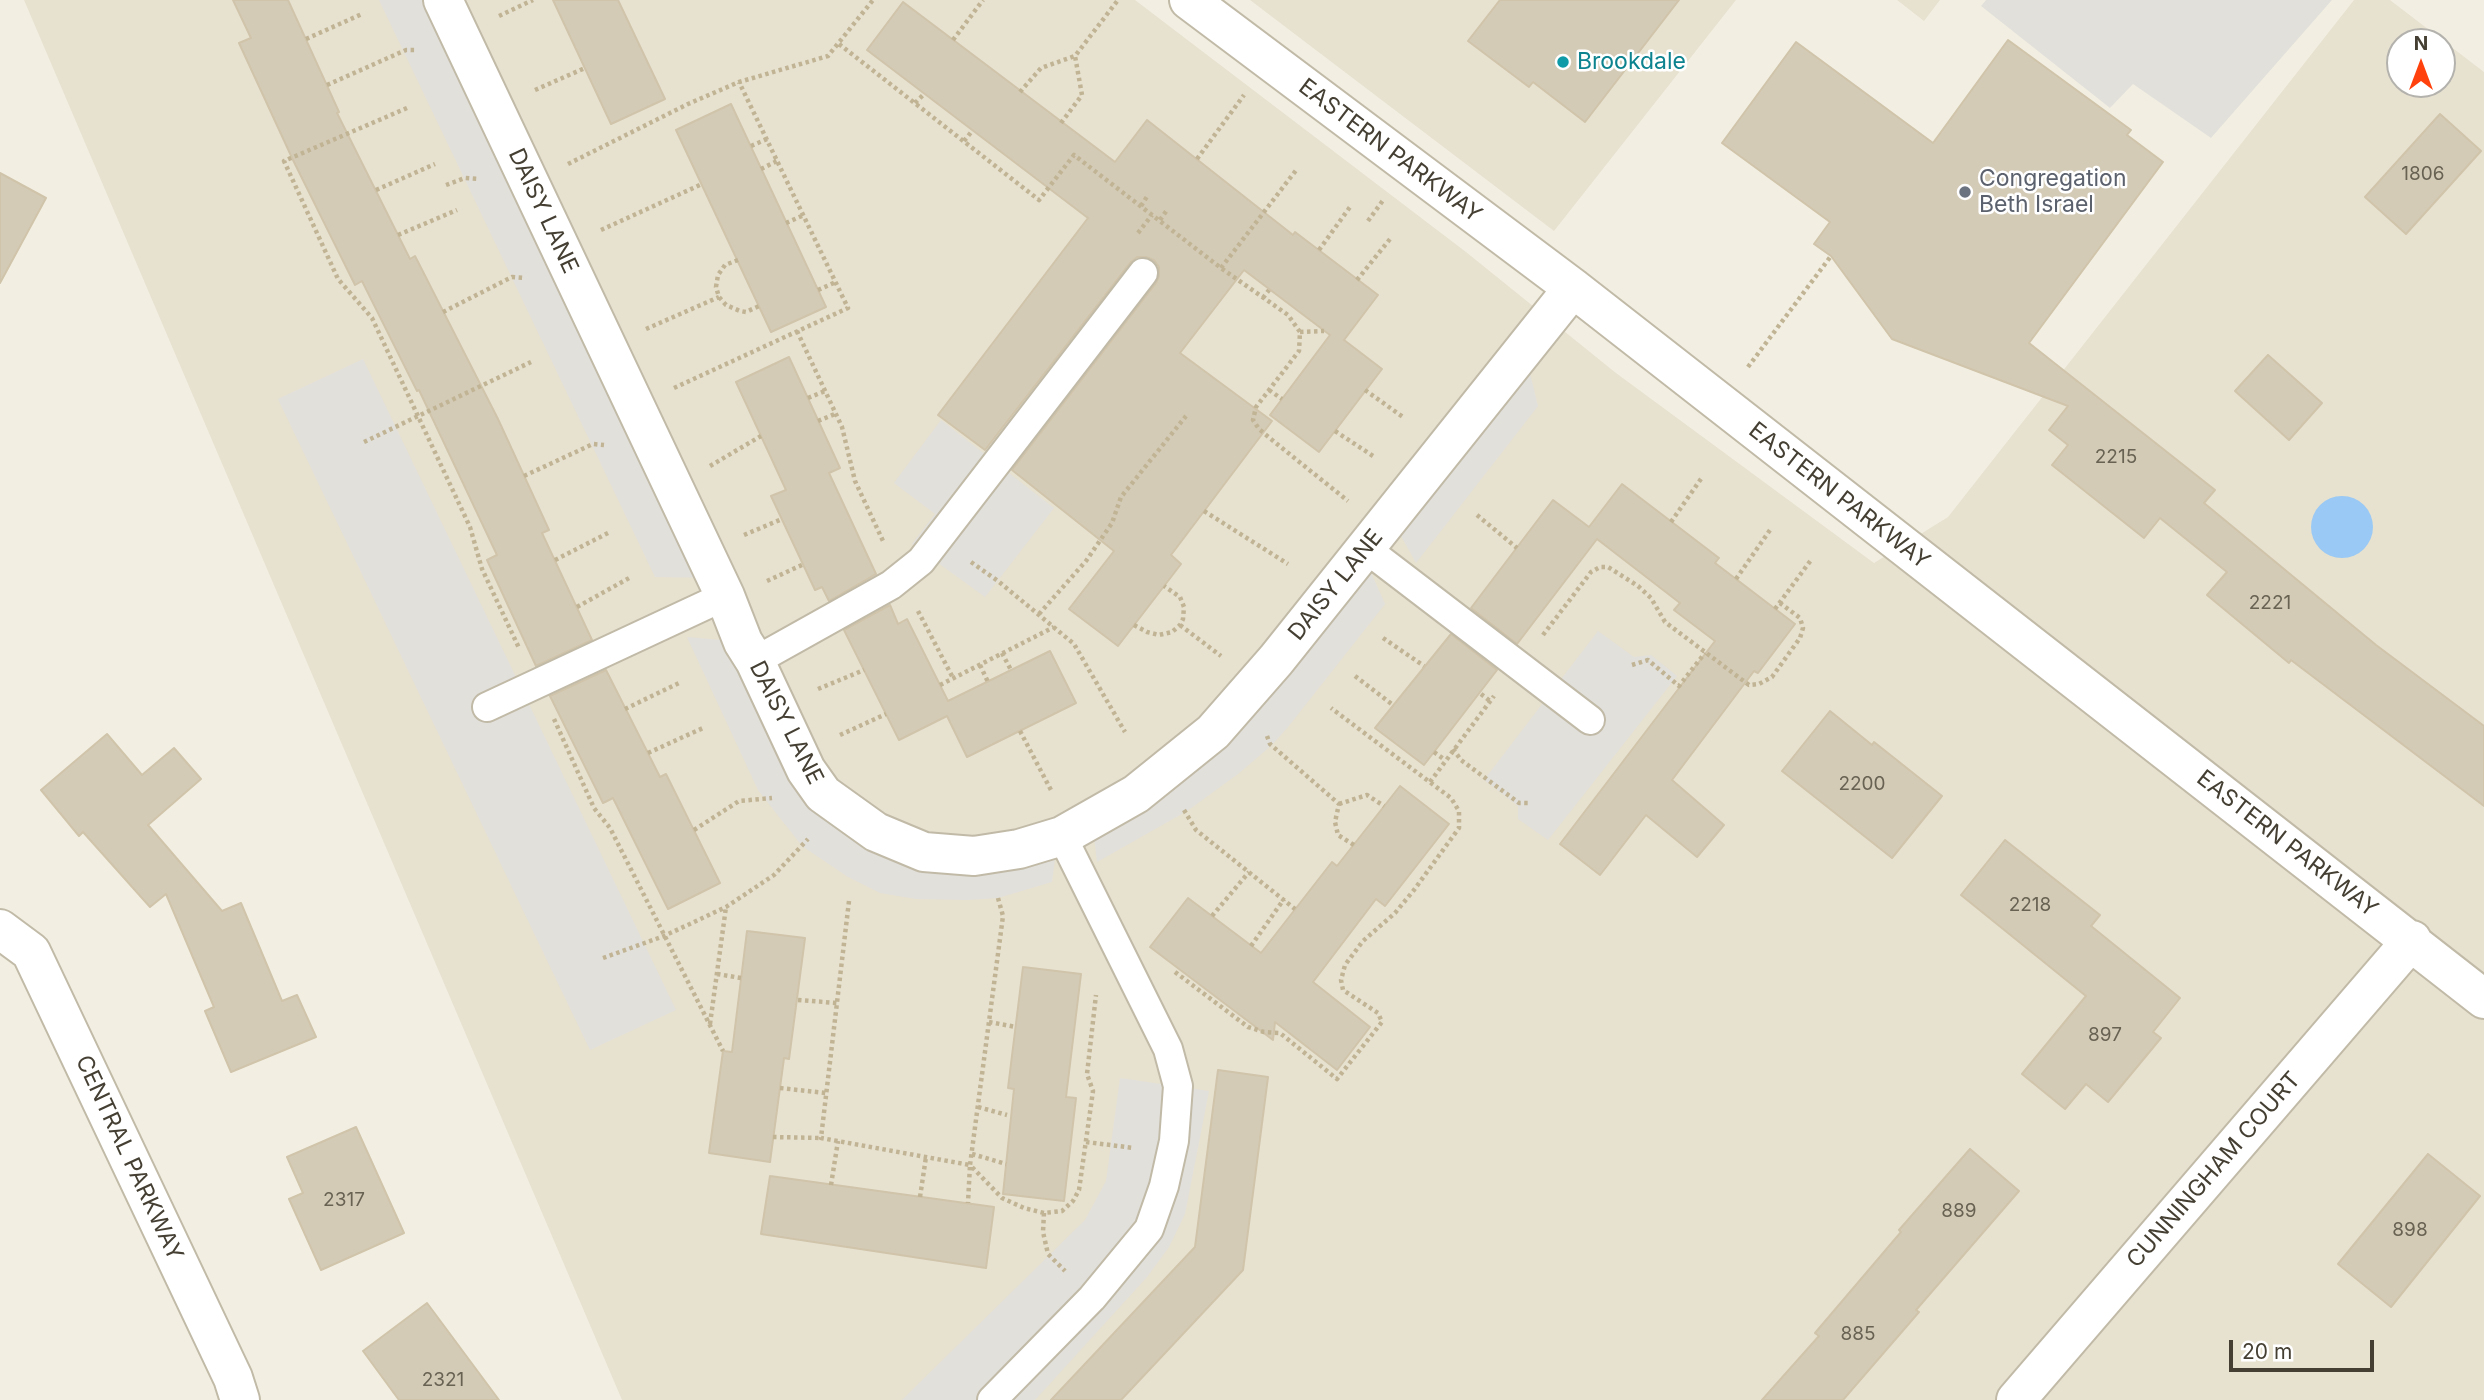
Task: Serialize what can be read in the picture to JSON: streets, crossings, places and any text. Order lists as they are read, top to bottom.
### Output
{
  "streets": {
    "street": [
      "EASTERN PARKWAY",
      "DAISY LANE",
      "CENTRAL PARKWAY",
      "CUNNINGHAM COURT"
    ]
  },
  "crossings": [
    ["EASTERN PARKWAY", "DAISY LANE"],
    ["EASTERN PARKWAY", "CUNNINGHAM COURT"]
  ],
  "places": ["Brookdale", "Congregation Beth Israel"],
  "house_numbers": [
    "1806",
    "2215",
    "2221",
    "2200",
    "2218",
    "897",
    "2317",
    "889",
    "898",
    "885",
    "2321"
  ],
  "scale_bar": "20 m",
  "north": "top"
}
